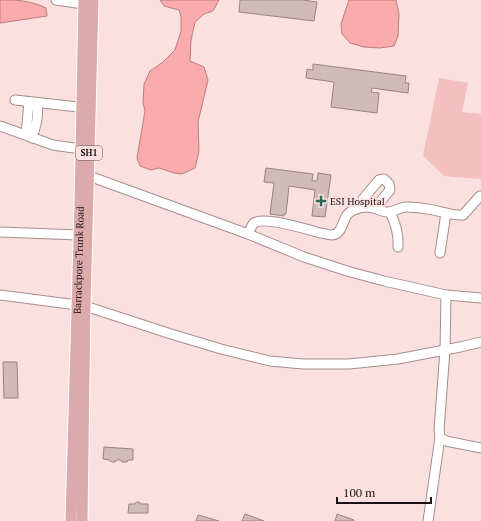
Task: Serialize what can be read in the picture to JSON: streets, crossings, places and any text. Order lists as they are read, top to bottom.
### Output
{
  "streets": {
    "main road": ["SH1", "Barrackpore Trunk Road"]
  },
  "places": {
    "health": ["ESI Hospital"]
  },
  "scale_bar": "100 m"
}
